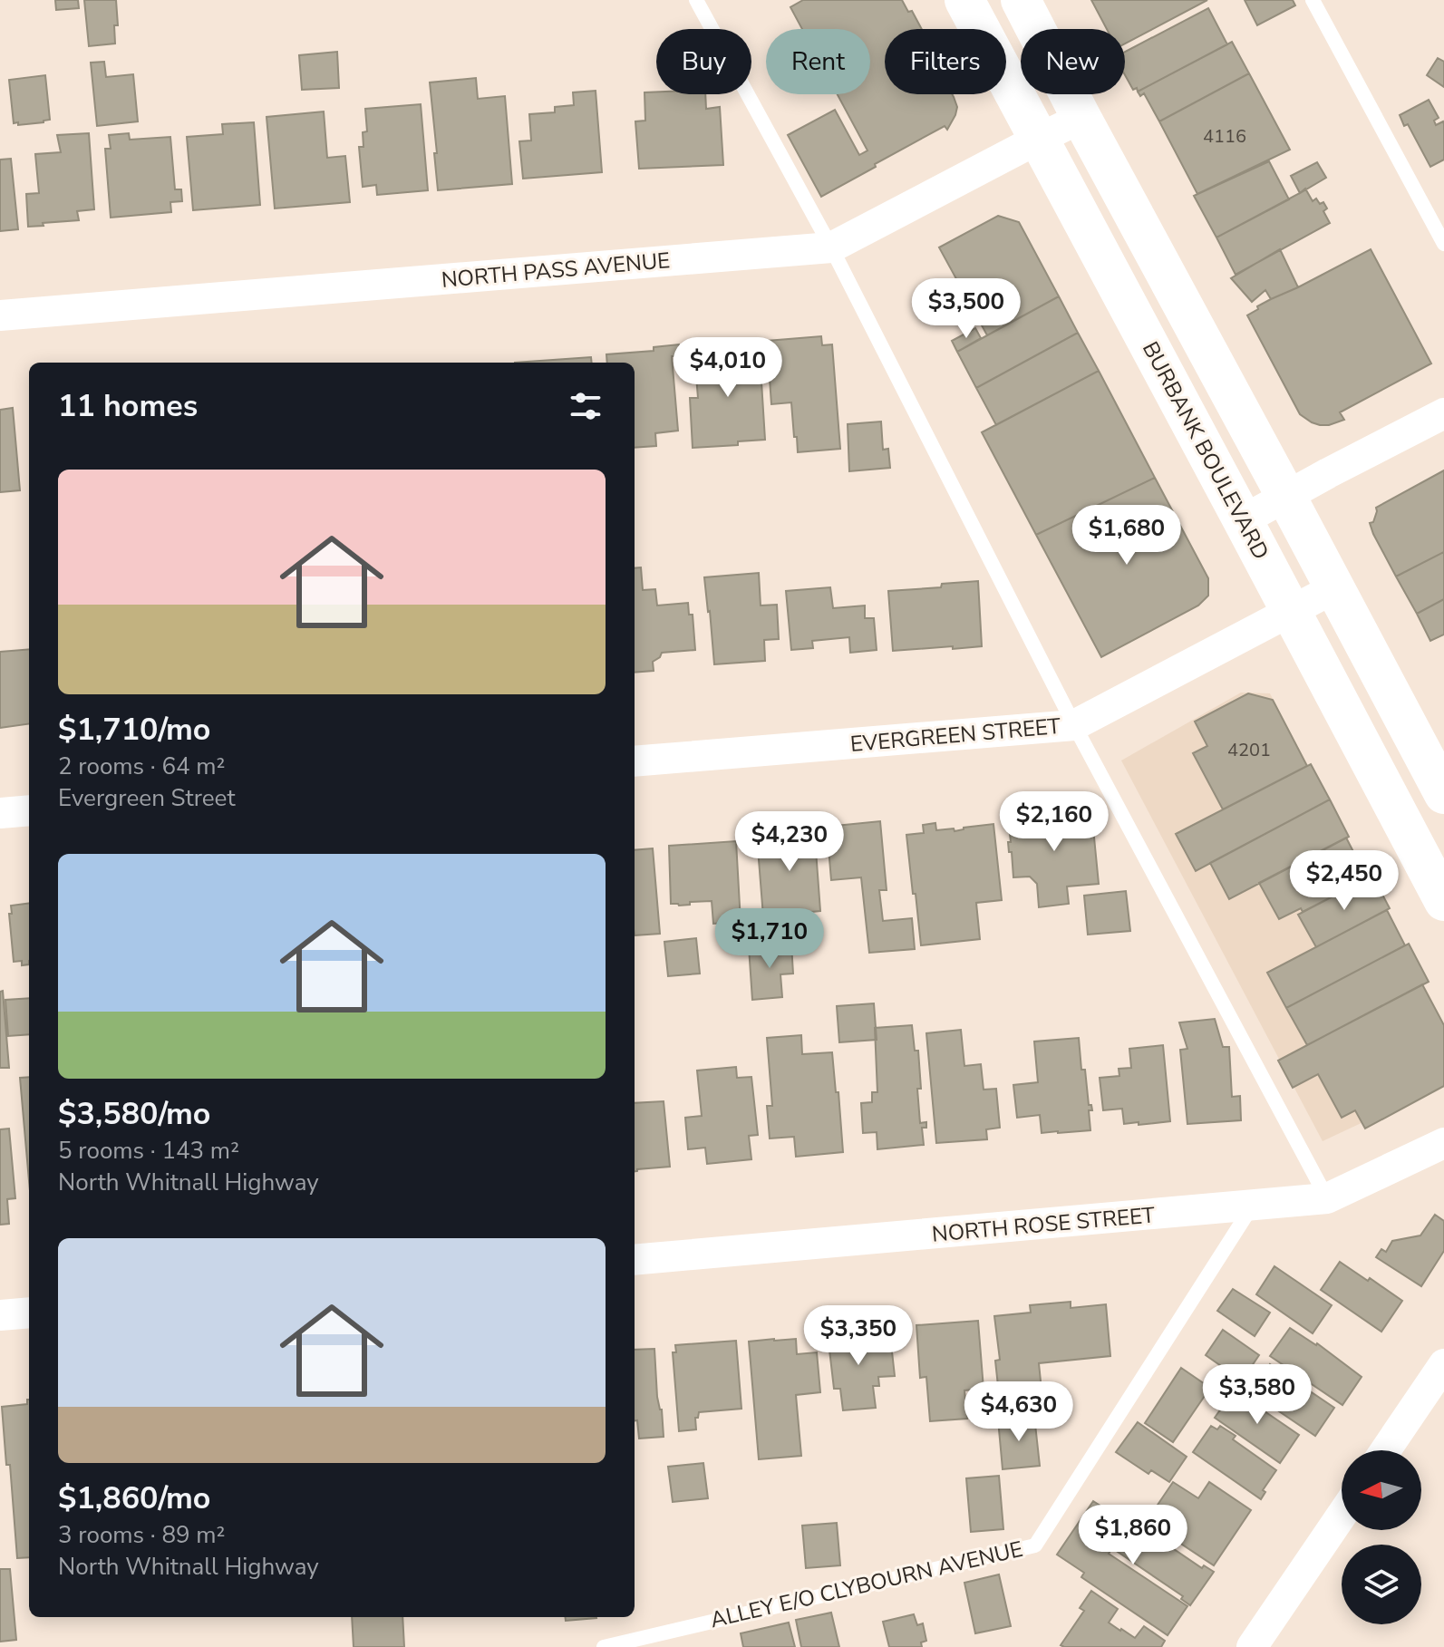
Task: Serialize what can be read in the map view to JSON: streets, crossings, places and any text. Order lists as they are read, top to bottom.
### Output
{
  "streets": {
    "main road": ["BURBANK BOULEVARD"],
    "street": ["NORTH PASS AVENUE", "EVERGREEN STREET", "NORTH ROSE STREET"],
    "lane": ["ALLEY E/O CLYBOURN AVENUE"]
  },
  "crossings": [
    ["NORTH PASS AVENUE", "BURBANK BOULEVARD"],
    ["BURBANK BOULEVARD", "EVERGREEN STREET"],
    ["NORTH ROSE STREET", "ALLEY E/O CLYBOURN AVENUE"]
  ],
  "house_numbers": ["4116", "4201"],
  "north": "left",
  "page": {
    "chip": [
      "Buy",
      "Rent",
      "Filters",
      "New"
    ],
    "price": [
      "$3,500",
      "$4,010",
      "$1,680",
      "$2,160",
      "$4,230",
      "$2,450",
      "$1,710",
      "$3,350",
      "$3,580",
      "$4,630",
      "$1,860"
    ],
    "heading": "11 homes",
    "list": [
      {
        "name": "$1,710/mo",
        "note": "2 rooms · 64 m² · Evergreen Street"
      },
      {
        "name": "$3,580/mo",
        "note": "5 rooms · 143 m² · North Whitnall Highway"
      },
      {
        "name": "$1,860/mo",
        "note": "3 rooms · 89 m² · North Whitnall Highway"
      }
    ]
  }
}
